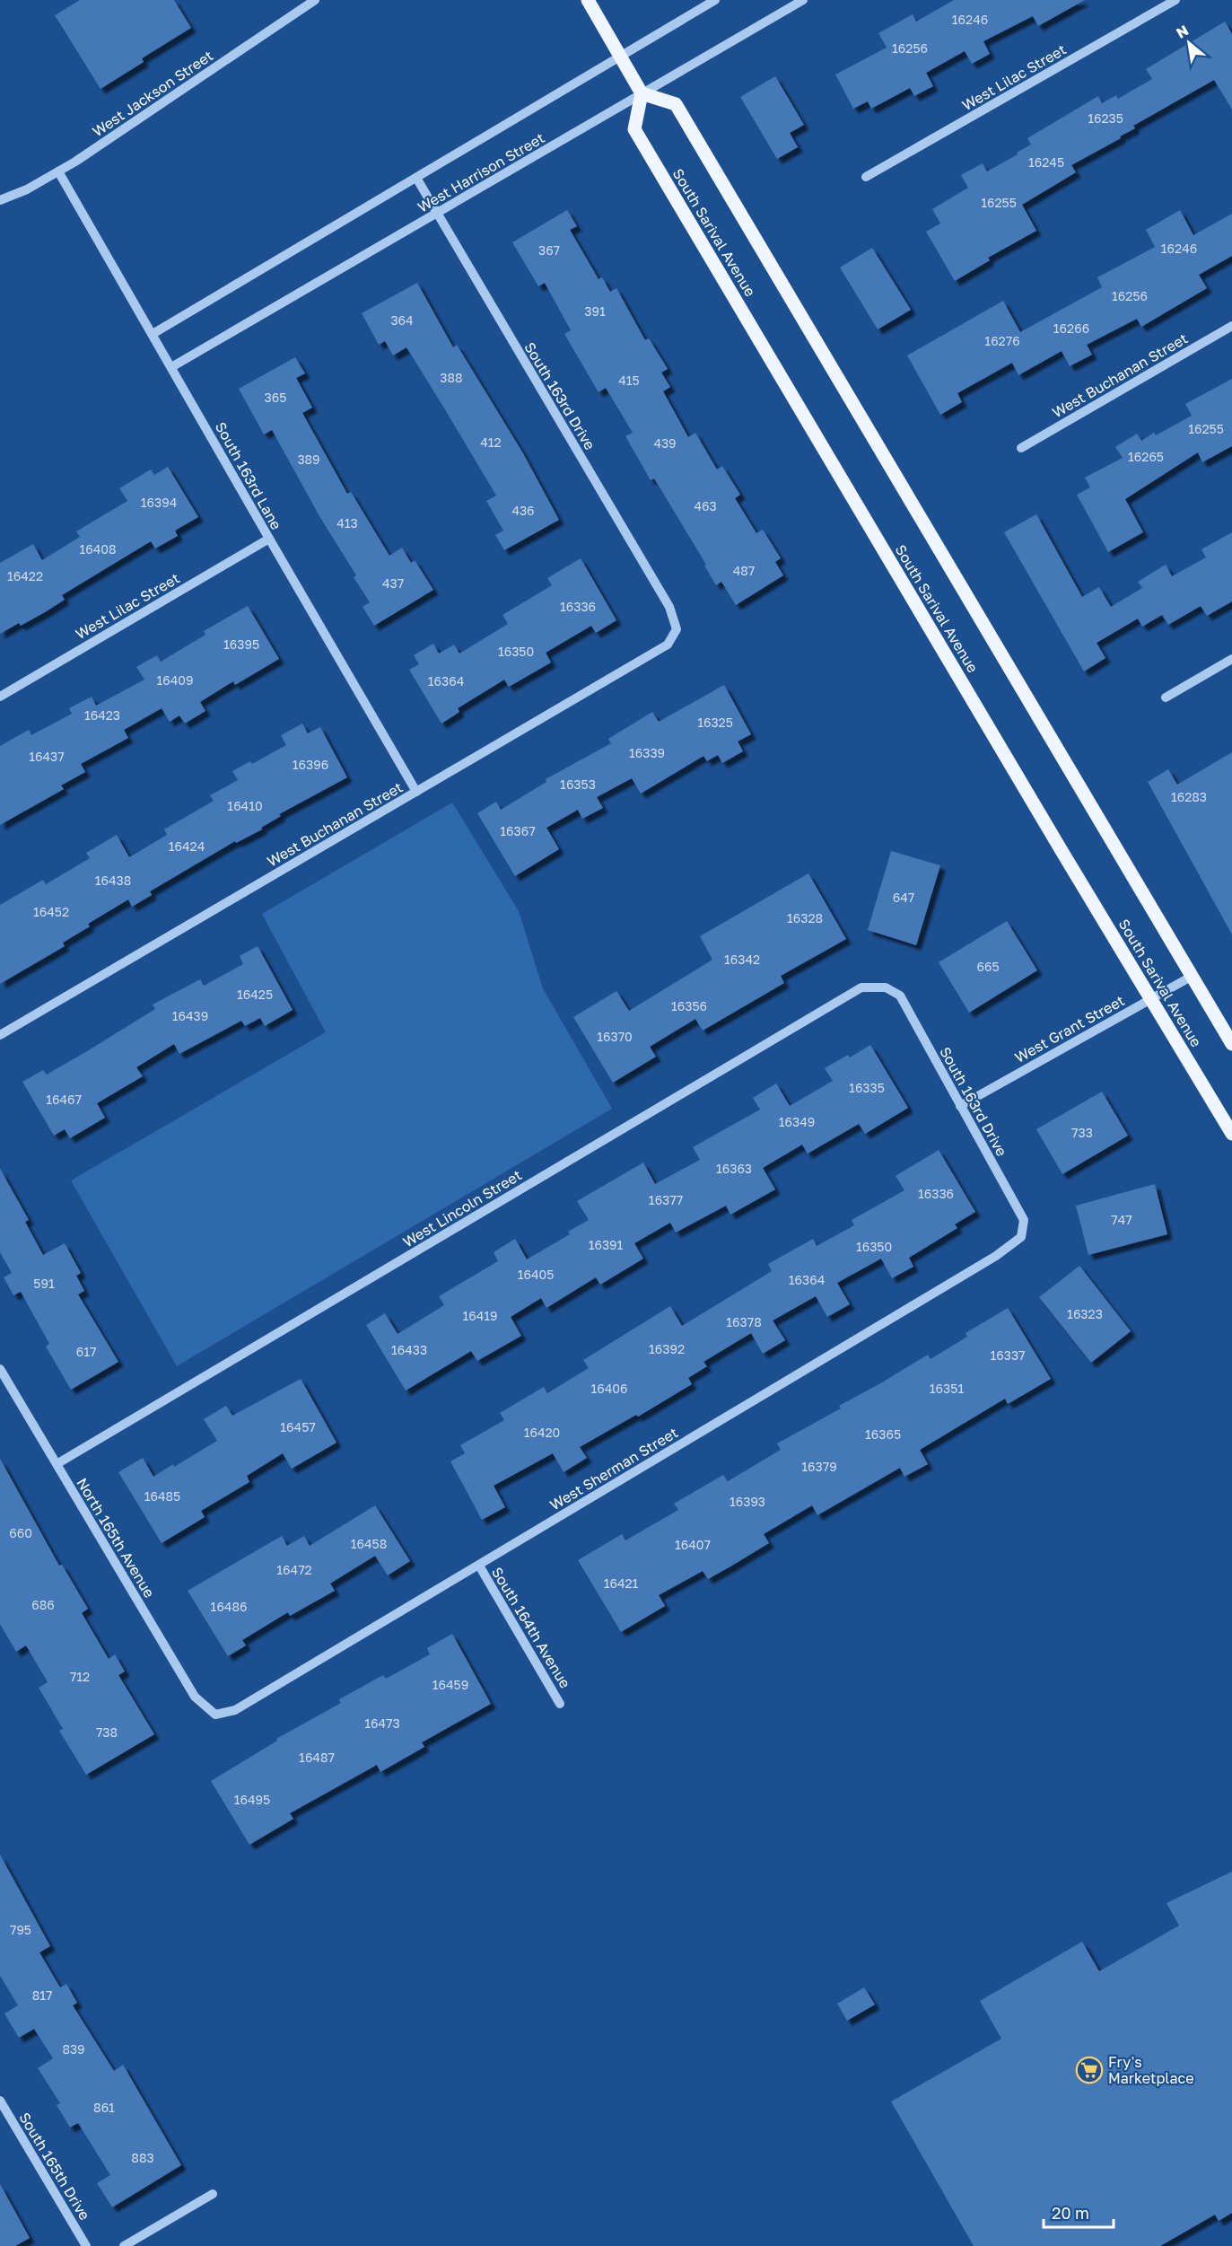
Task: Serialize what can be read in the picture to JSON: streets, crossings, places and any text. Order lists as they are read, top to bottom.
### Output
{
  "streets": {
    "main road": ["South Sarival Avenue"],
    "street": [
      "West Lilac Street",
      "West Jackson Street",
      "West Harrison Street",
      "West Buchanan Street",
      "South 163rd Drive",
      "South 163rd Lane",
      "West Grant Street",
      "West Lincoln Street",
      "West Sherman Street",
      "North 165th Avenue",
      "South 164th Avenue",
      "South 165th Drive"
    ]
  },
  "crossings": [
    ["West Lilac Street", "South 163rd Lane"],
    ["West Jackson Street", "South 163rd Lane"],
    ["West Harrison Street", "South Sarival Avenue"],
    ["West Harrison Street", "South 163rd Drive"],
    ["West Harrison Street", "South 163rd Lane"],
    ["South Sarival Avenue", "West Grant Street"],
    ["West Buchanan Street", "South 163rd Drive"],
    ["West Buchanan Street", "South 163rd Lane"],
    ["South 163rd Drive", "West Grant Street"],
    ["South 163rd Drive", "West Lincoln Street"],
    ["South 163rd Drive", "West Sherman Street"],
    ["West Lincoln Street", "North 165th Avenue"],
    ["West Sherman Street", "North 165th Avenue"],
    ["West Sherman Street", "South 164th Avenue"]
  ],
  "places": {
    "supermarket": ["Fry's Marketplace"]
  },
  "house_numbers": [
    "16246",
    "16256",
    "16235",
    "16245",
    "16255",
    "16246",
    "367",
    "16256",
    "391",
    "364",
    "16266",
    "16276",
    "388",
    "415",
    "365",
    "16255",
    "412",
    "439",
    "16265",
    "389",
    "16394",
    "463",
    "436",
    "413",
    "16408",
    "487",
    "16422",
    "437",
    "16336",
    "16395",
    "16350",
    "16409",
    "16364",
    "16423",
    "16325",
    "16339",
    "16437",
    "16396",
    "16353",
    "16283",
    "16410",
    "16367",
    "16424",
    "16438",
    "647",
    "16452",
    "16328",
    "16342",
    "665",
    "16425",
    "16356",
    "16439",
    "16370",
    "16335",
    "16467",
    "16349",
    "733",
    "16363",
    "16336",
    "16377",
    "747",
    "16391",
    "16350",
    "16405",
    "16364",
    "591",
    "16323",
    "16419",
    "16378",
    "16392",
    "16433",
    "617",
    "16337",
    "16406",
    "16351",
    "16457",
    "16420",
    "16365",
    "16379",
    "16485",
    "16393",
    "660",
    "16458",
    "16407",
    "16472",
    "16421",
    "686",
    "16486",
    "712",
    "16459",
    "16473",
    "738",
    "16487",
    "16495",
    "795",
    "817",
    "839",
    "861",
    "883"
  ],
  "scale_bar": "20 m",
  "north": "top left"
}
